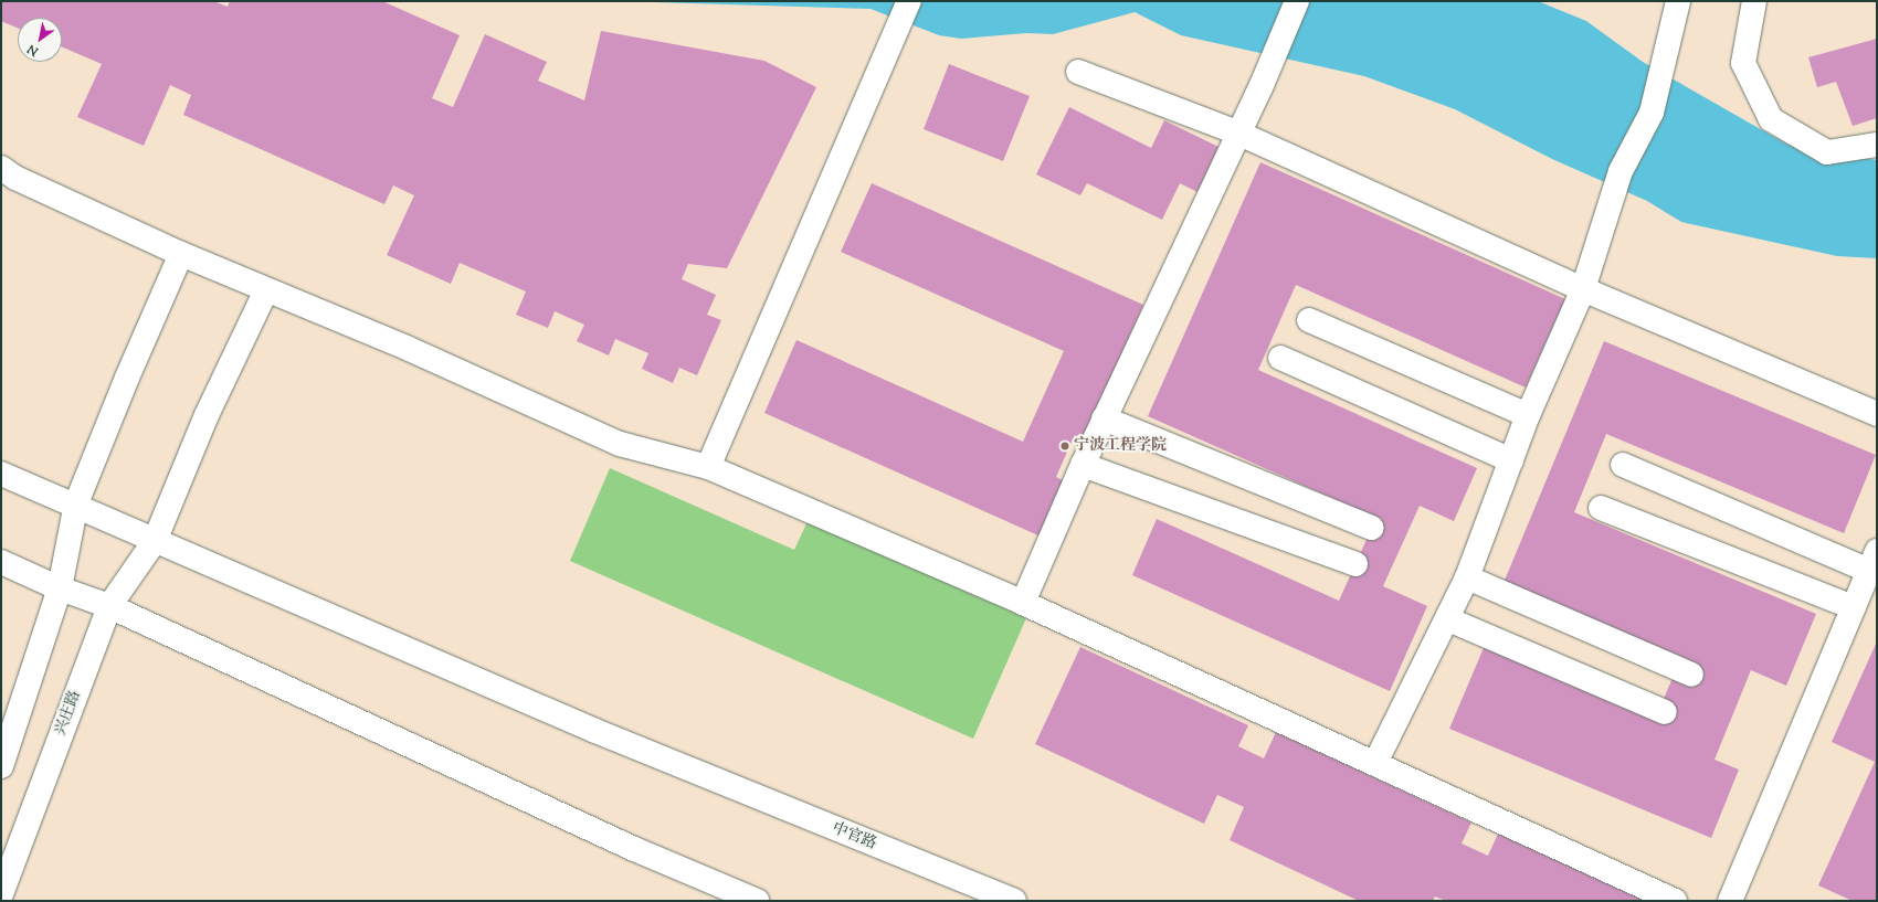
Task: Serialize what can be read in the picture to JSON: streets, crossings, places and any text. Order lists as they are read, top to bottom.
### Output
{
  "streets": {
    "street": ["兴庄路", "中官路"]
  },
  "crossings": [
    ["兴庄路", "中官路"]
  ],
  "places": ["宁波工程学院"],
  "north": "bottom left"
}
